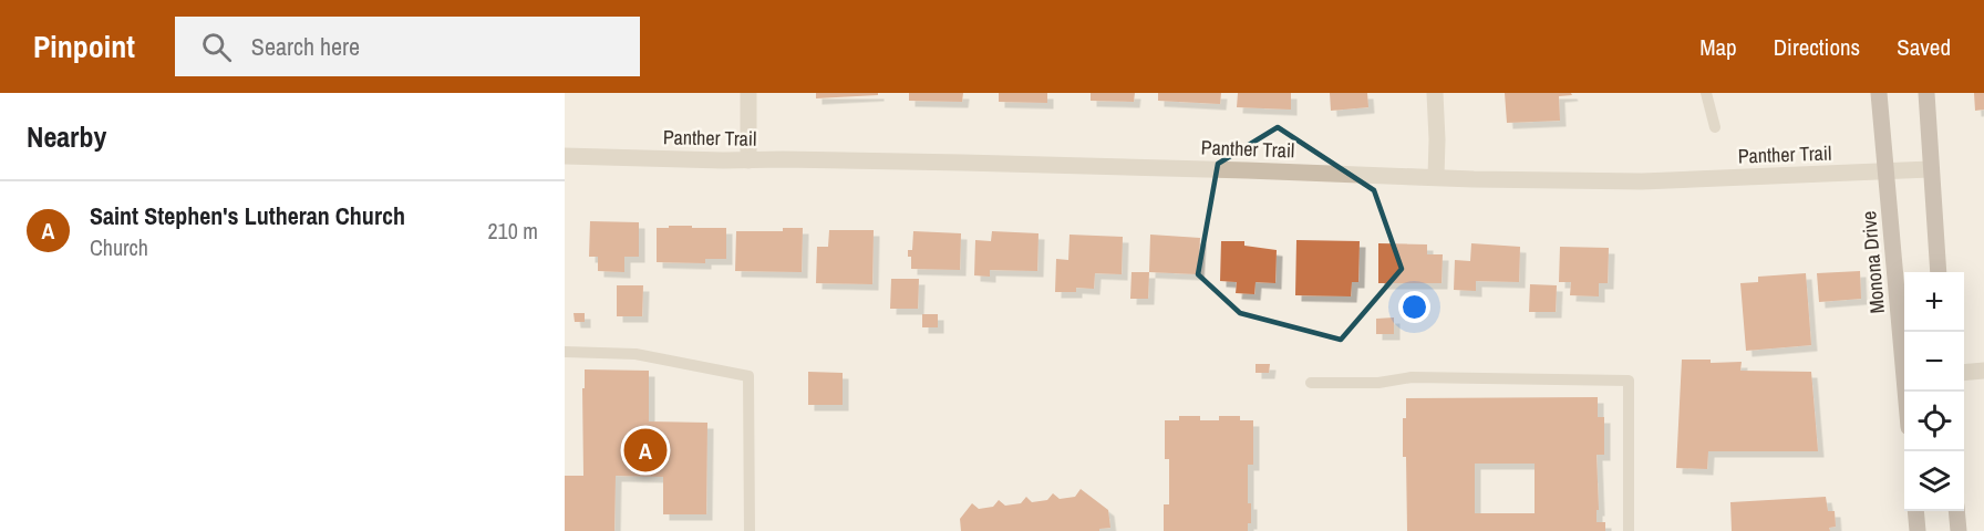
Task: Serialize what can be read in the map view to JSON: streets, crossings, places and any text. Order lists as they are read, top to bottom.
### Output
{
  "streets": {
    "street": ["Panther Trail", "Monona Drive"]
  },
  "crossings": [
    ["Panther Trail", "Monona Drive"]
  ],
  "page": {
    "header": "Pinpoint",
    "search": "Search here",
    "nav": ["Map", "Directions", "Saved"],
    "heading": "Nearby",
    "list": [
      {
        "mark": "A",
        "name": "Saint Stephen's Lutheran Church",
        "note": "Church",
        "value": "210 m"
      }
    ],
    "map_buttons": ["+", "−"],
    "pins": "A"
  }
}
